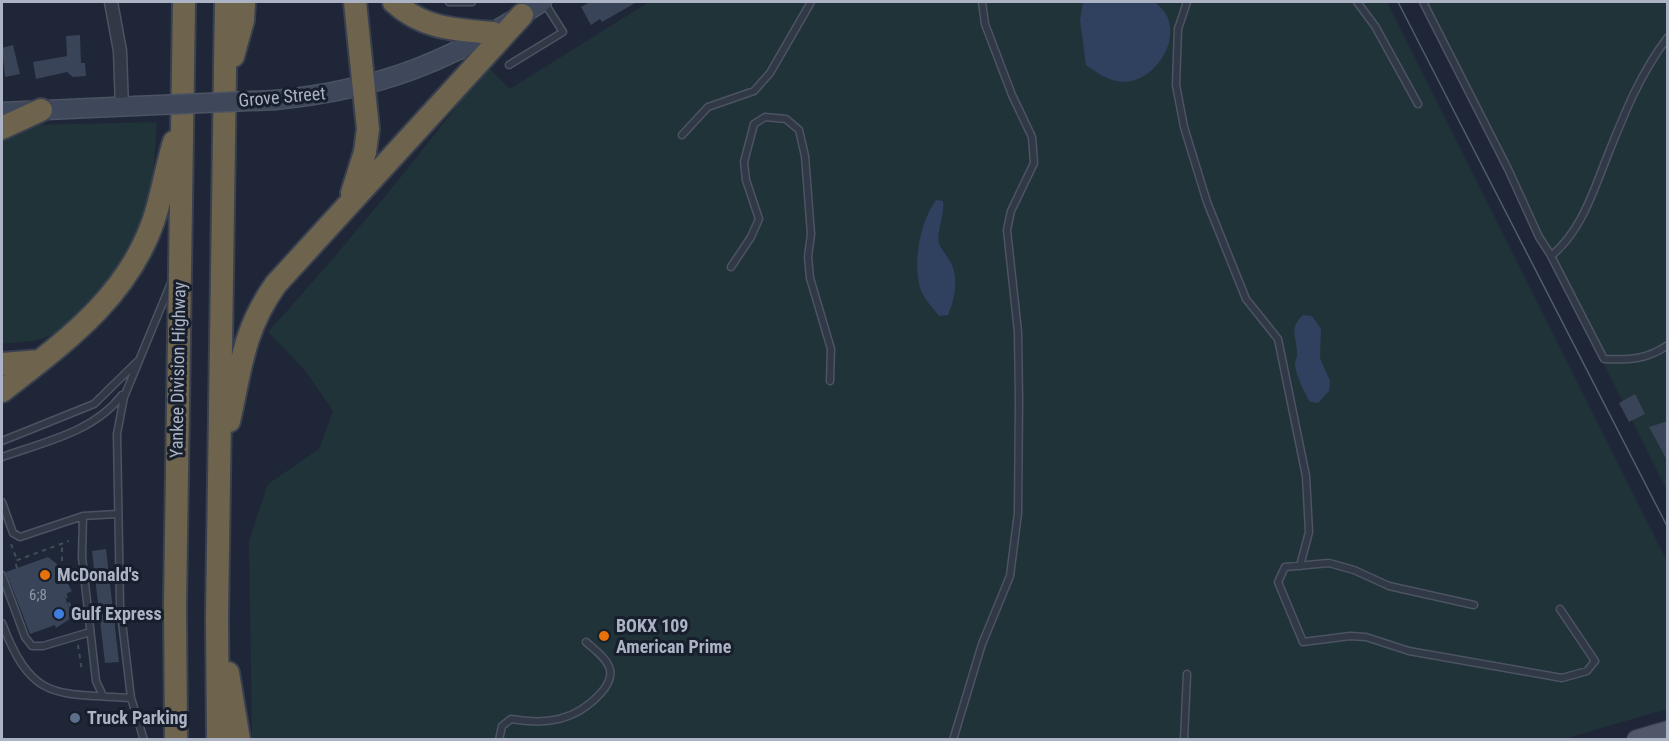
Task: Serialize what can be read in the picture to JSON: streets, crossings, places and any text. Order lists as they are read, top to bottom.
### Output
{
  "streets": {
    "highway": ["Yankee Division Highway"],
    "main road": ["Grove Street"]
  },
  "places": [
    "McDonald's",
    "Gulf Express",
    "BOKX 109 American Prime",
    "Truck Parking"
  ],
  "house_numbers": ["6;8"]
}
